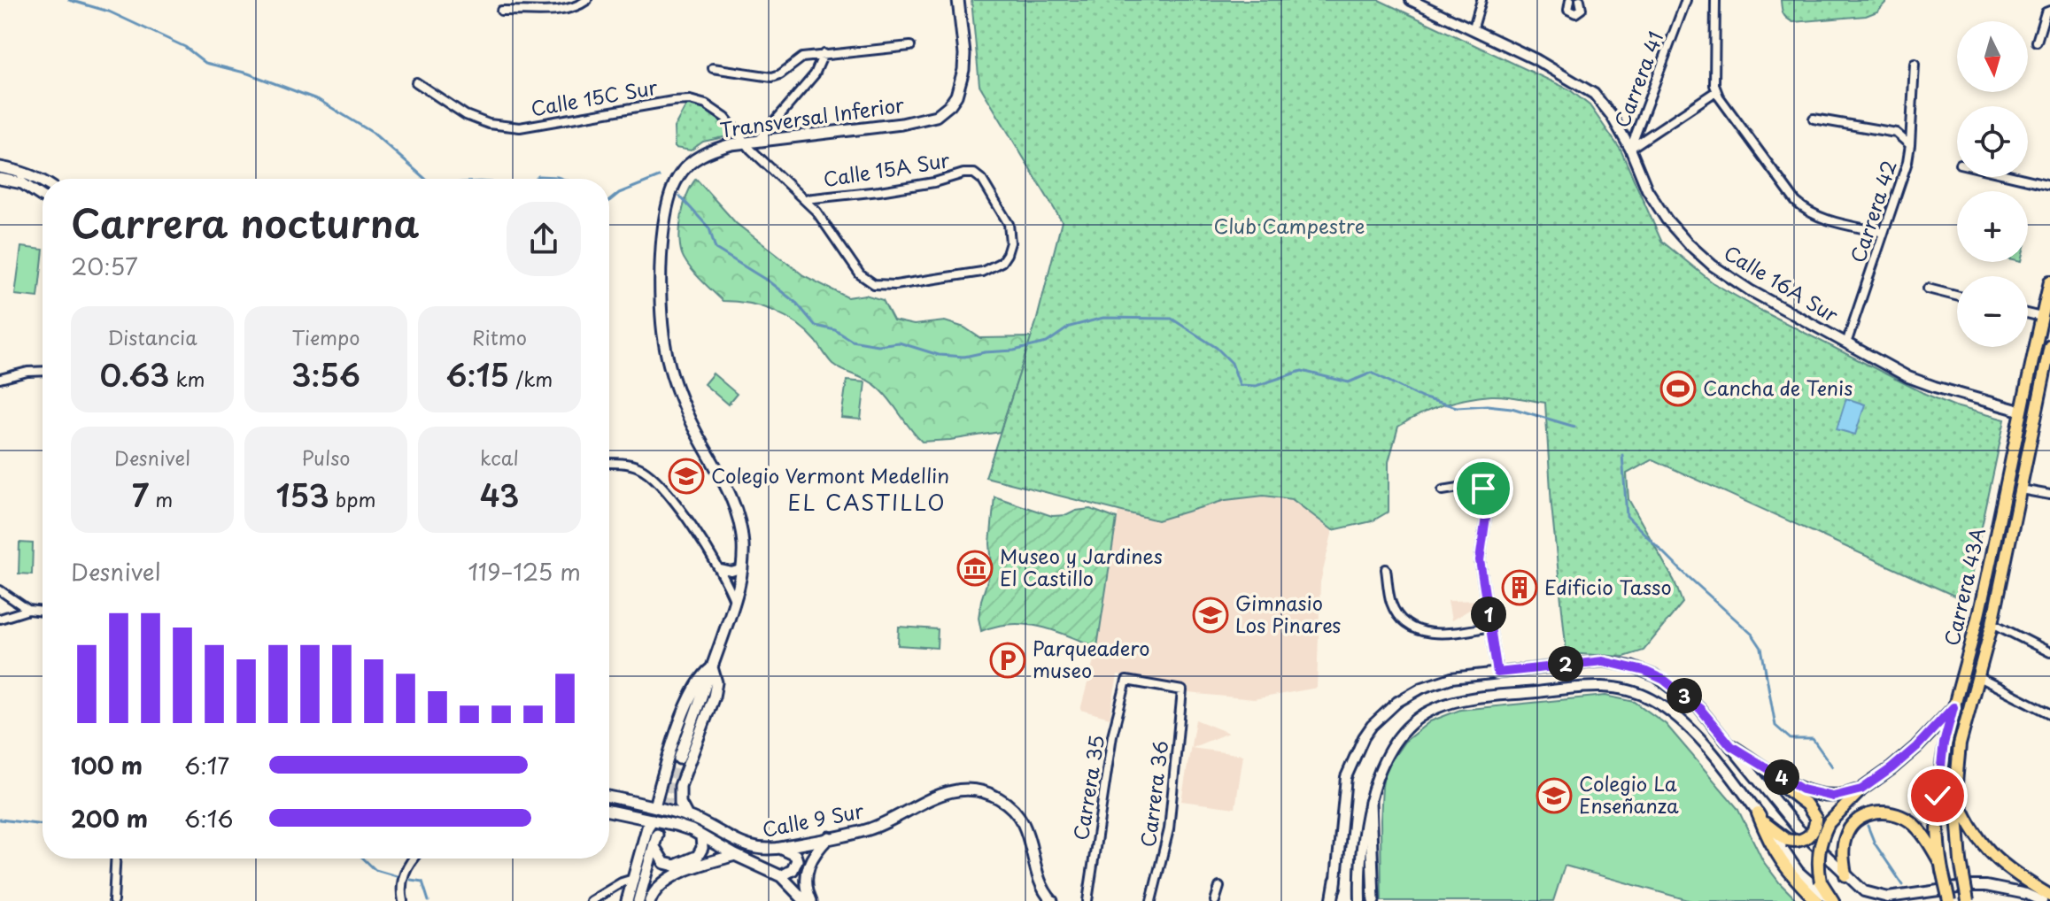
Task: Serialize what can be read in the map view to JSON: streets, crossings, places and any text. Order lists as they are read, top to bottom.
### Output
{
  "streets": {
    "main road": ["Transversal Inferior", "Carrera 43A", "Calle 9 Sur"],
    "street": [
      "Carrera 41",
      "Calle 15C Sur",
      "Calle 15A Sur",
      "Carrera 42",
      "Calle 16A Sur",
      "Carrera 35",
      "Carrera 36"
    ]
  },
  "crossings": [
    ["Carrera 41", "Calle 16A Sur"],
    ["Calle 15C Sur", "Transversal Inferior"],
    ["Calle 15C Sur", "Calle 15A Sur"],
    ["Carrera 42", "Calle 16A Sur"],
    ["Calle 16A Sur", "Carrera 43A"],
    ["Carrera 35", "Carrera 36"]
  ],
  "districts": ["EL CASTILLO"],
  "parks": ["Club Campestre"],
  "places": {
    "sports": ["Cancha de Tenis"],
    "school or university": ["Colegio Vermont Medellin", "Gimnasio Los Pinares", "Colegio La Enseñanza"],
    "museum": ["Museo y Jardines El Castillo"],
    "building": ["Edificio Tasso"],
    "parking": ["Parqueadero museo"]
  },
  "north": "bottom",
  "page": {
    "map_buttons": ["+", "−"],
    "heading": ["Carrera nocturna", "20:57"],
    "stats": [
      ["Distancia", "0.63 km"],
      ["Tiempo", "3:56"],
      ["Ritmo", "6:15 /km"],
      ["Desnivel", "7 m"],
      ["Pulso", "153 bpm"],
      ["kcal", "43"]
    ],
    "chart": ["Desnivel", "119–125 m"],
    "pins": [
      "1",
      "2",
      "3",
      "4"
    ],
    "list": [
      {
        "name": "100 m",
        "note": "6:17"
      },
      {
        "name": "200 m",
        "note": "6:16"
      }
    ]
  }
}
